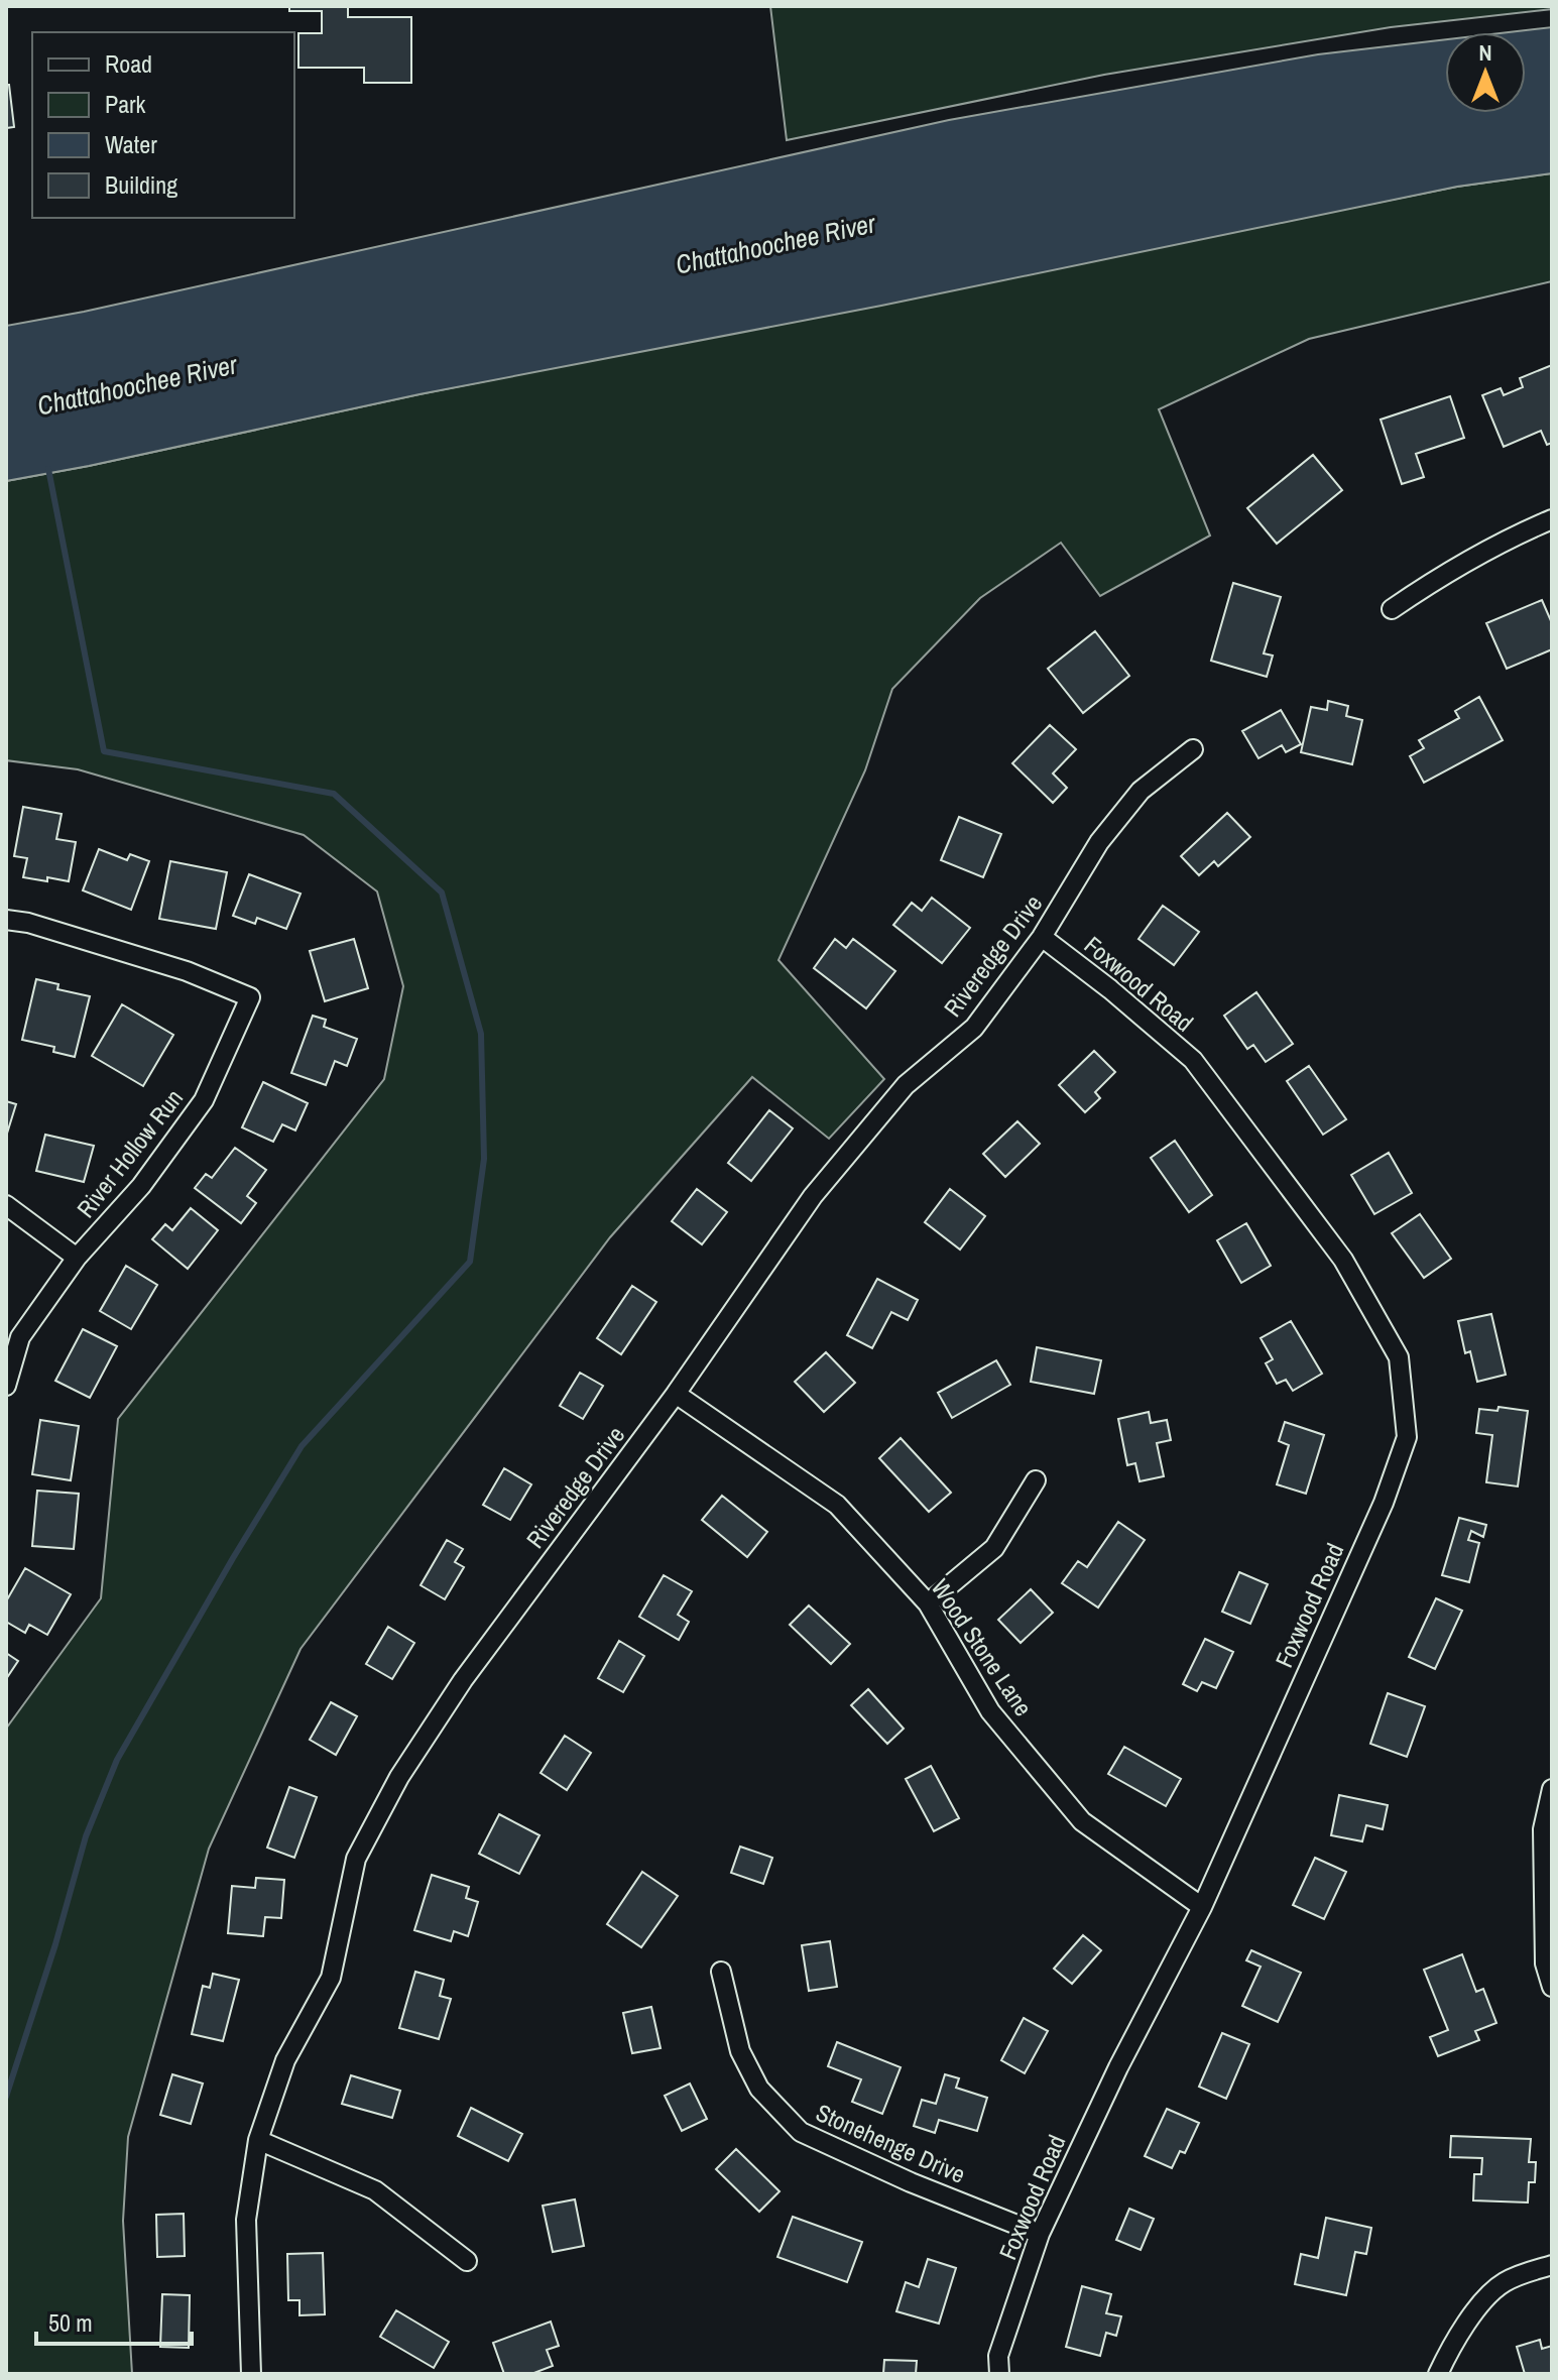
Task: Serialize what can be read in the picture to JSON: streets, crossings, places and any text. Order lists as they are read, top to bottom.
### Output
{
  "streets": {
    "street": [
      "Riveredge Drive",
      "Foxwood Road",
      "River Hollow Run",
      "Wood Stone Lane",
      "Stonehenge Drive"
    ]
  },
  "crossings": [
    ["Riveredge Drive", "Foxwood Road"],
    ["Riveredge Drive", "Wood Stone Lane"],
    ["Foxwood Road", "Wood Stone Lane"],
    ["Foxwood Road", "Stonehenge Drive"]
  ],
  "water": ["Chattahoochee River"],
  "legend": [
    "Road",
    "Park",
    "Water",
    "Building"
  ],
  "scale_bar": "50 m",
  "north": "top"
}
